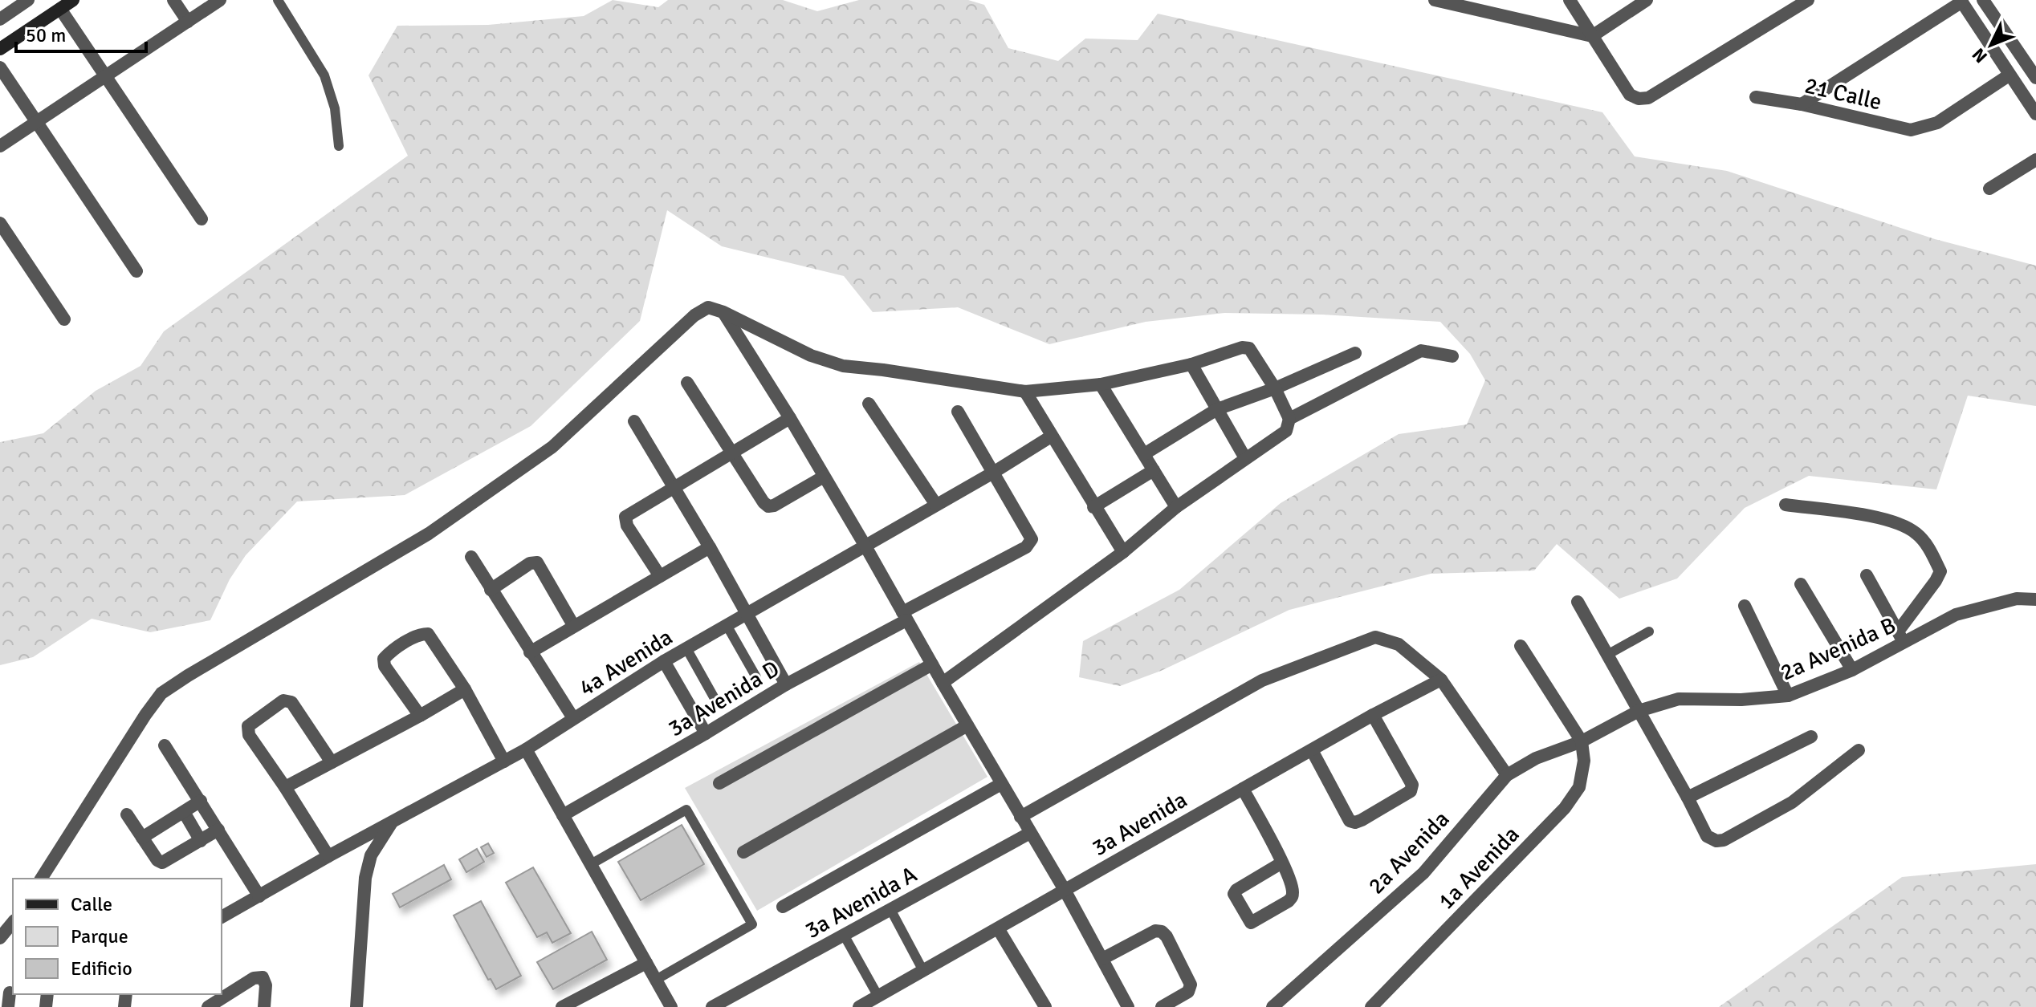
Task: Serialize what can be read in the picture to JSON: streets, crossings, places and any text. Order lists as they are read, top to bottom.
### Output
{
  "streets": {
    "street": [
      "21 Calle",
      "2a Avenida B",
      "4a Avenida",
      "3a Avenida D",
      "3a Avenida",
      "2a Avenida",
      "1a Avenida",
      "3a Avenida A"
    ]
  },
  "crossings": [
    ["2a Avenida B", "2a Avenida"],
    ["2a Avenida B", "1a Avenida"],
    ["4a Avenida", "3a Avenida D"],
    ["2a Avenida", "1a Avenida"]
  ],
  "legend": ["Calle", "Parque", "Edificio"],
  "scale_bar": "50 m",
  "north": "bottom left"
}
